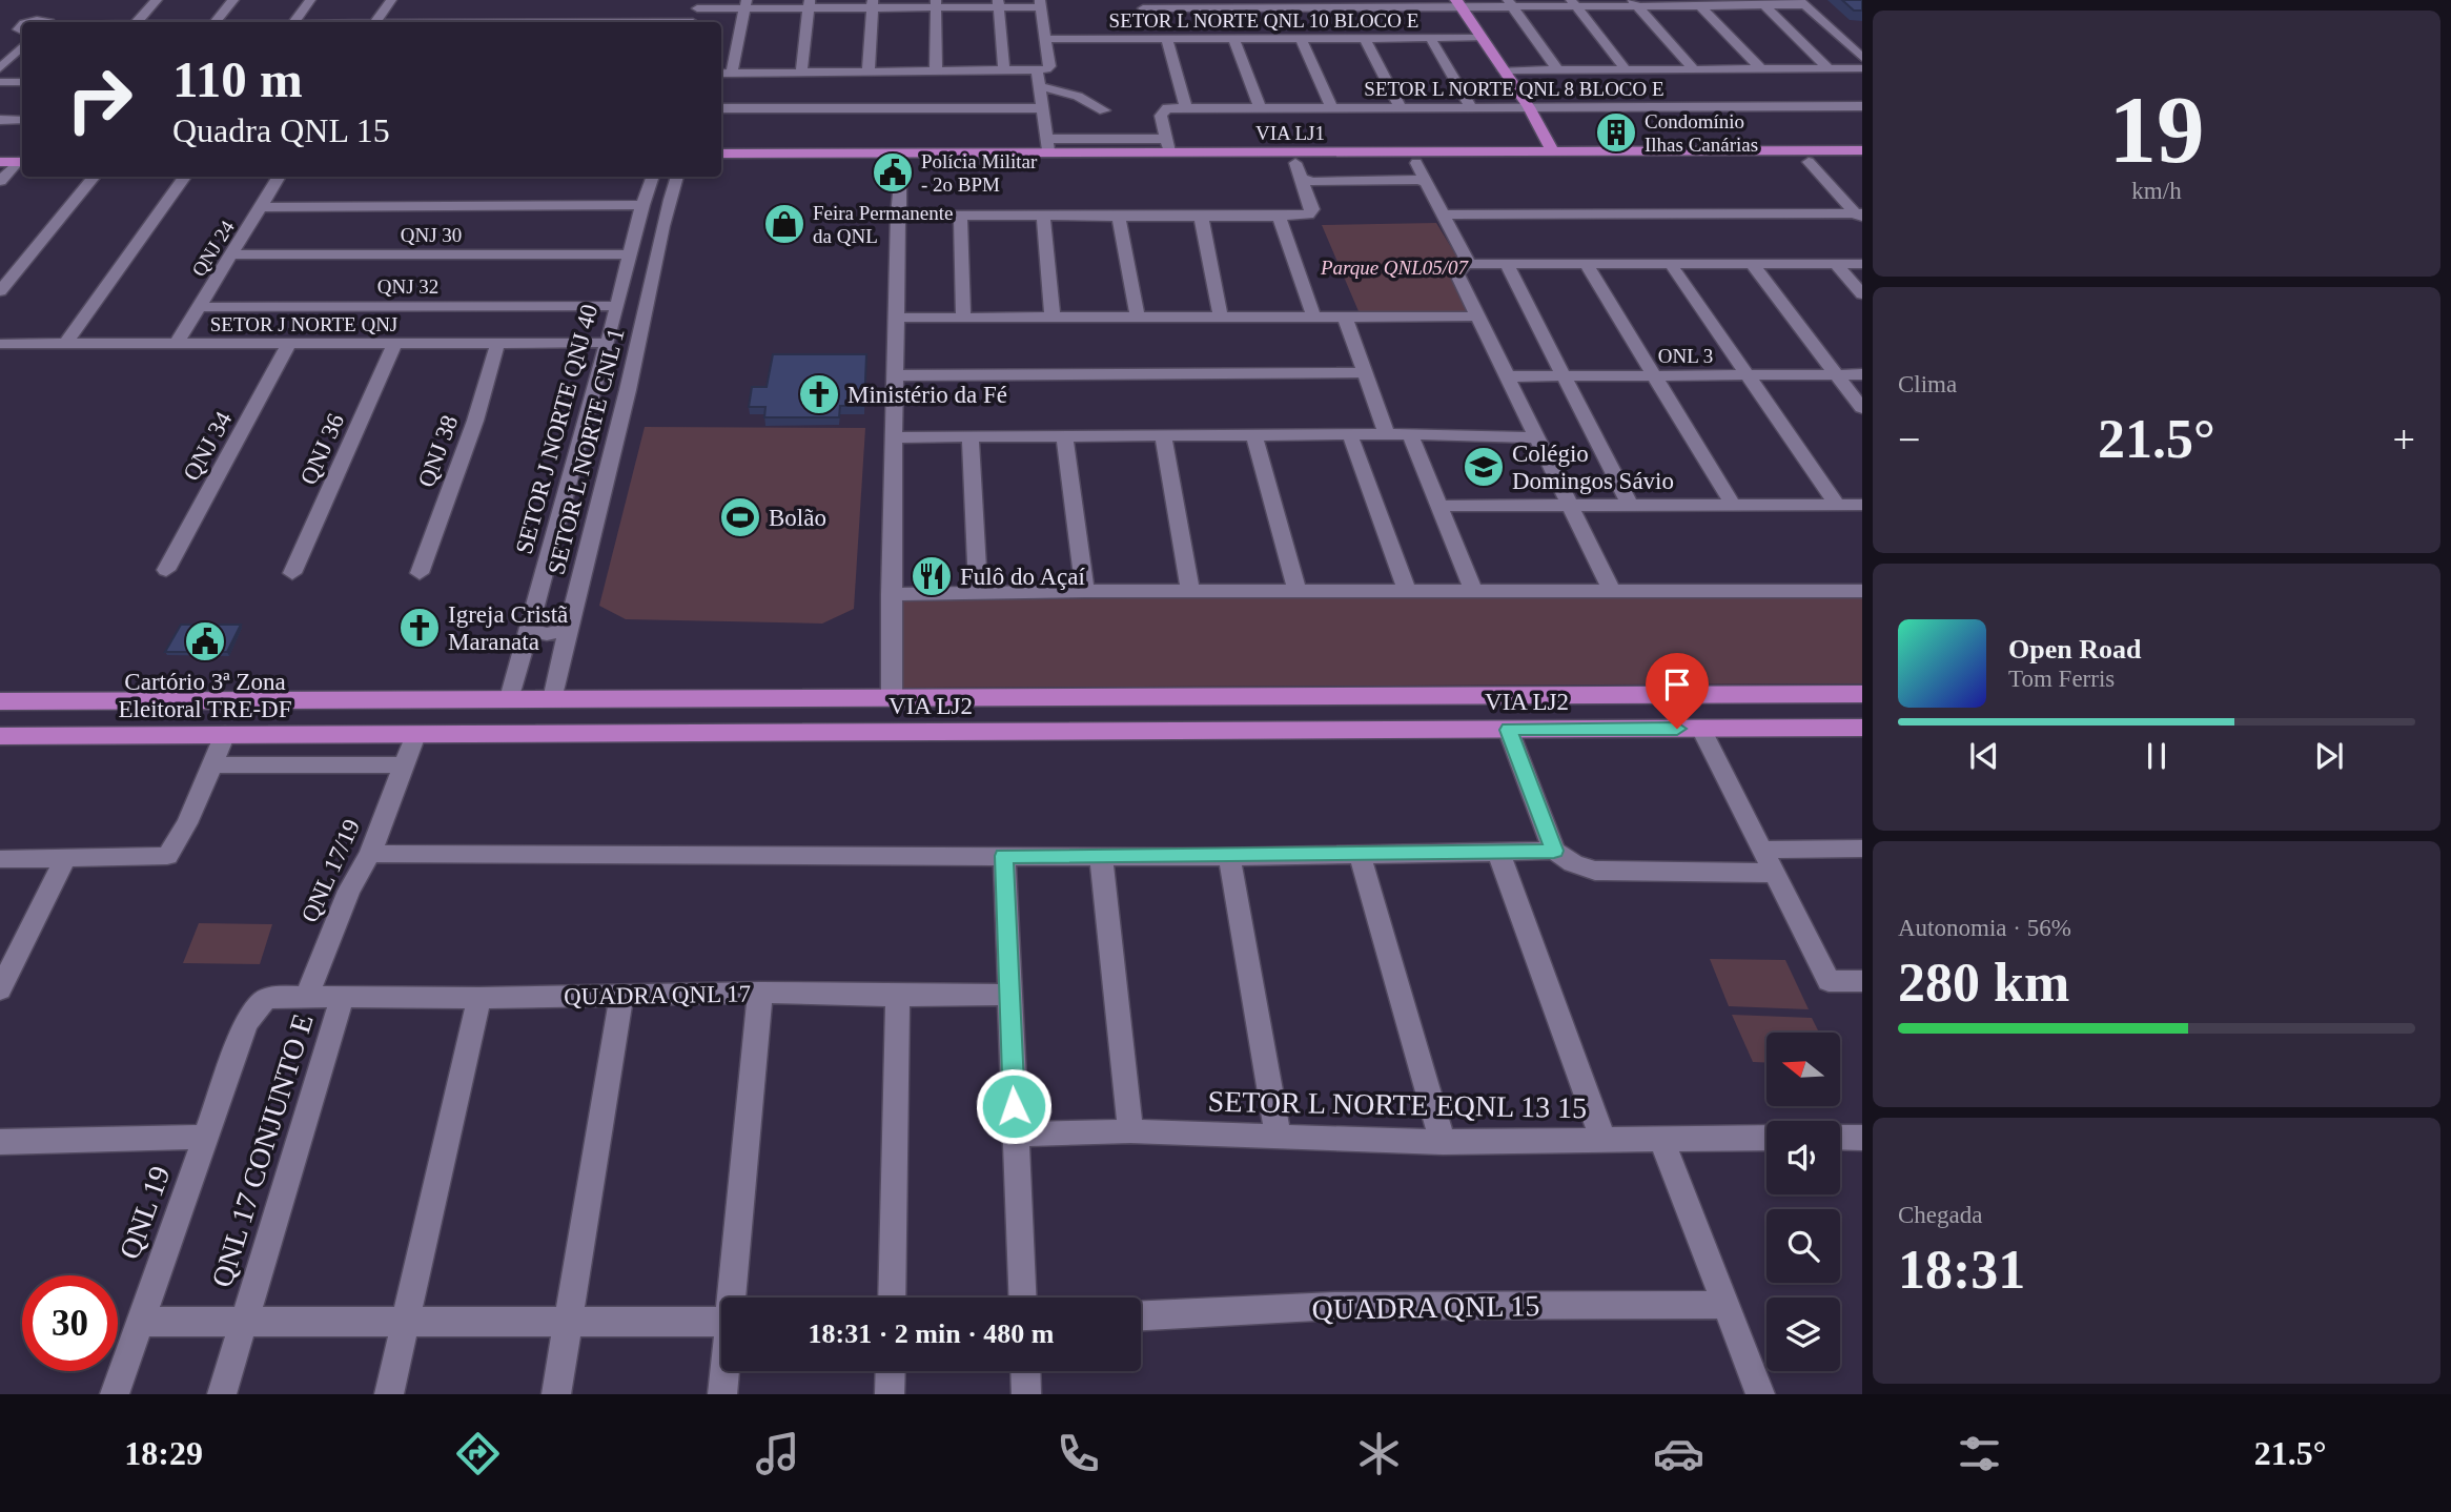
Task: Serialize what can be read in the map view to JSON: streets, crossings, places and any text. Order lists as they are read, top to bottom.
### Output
{
  "streets": {
    "main road": ["VIA LJ1", "VIA LJ2"],
    "street": [
      "SETOR L NORTE QNL 10 BLOCO E",
      "SETOR L NORTE QNL 8 BLOCO E",
      "QNJ 30",
      "QNJ 24",
      "QNJ 32",
      "SETOR J NORTE QNJ",
      "ONL 3",
      "SETOR J NORTE QNJ 40",
      "QNJ 34",
      "QNJ 36",
      "QNJ 38",
      "SETOR L NORTE CNL 1",
      "QNL 17/19",
      "QUADRA QNL 17",
      "SETOR L NORTE EQNL 13 15",
      "QNL 17 CONJUNTO E",
      "QNL 19",
      "QUADRA QNL 15"
    ]
  },
  "crossings": [
    ["SETOR L NORTE QNL 8 BLOCO E", "VIA LJ1"],
    ["QNJ 30", "QNJ 24"],
    ["QNJ 30", "SETOR J NORTE QNJ 40"],
    ["QNJ 24", "QNJ 32"],
    ["QNJ 24", "SETOR J NORTE QNJ"],
    ["QNJ 32", "SETOR J NORTE QNJ"],
    ["QNJ 32", "SETOR J NORTE QNJ 40"],
    ["QNJ 32", "SETOR L NORTE CNL 1"],
    ["SETOR J NORTE QNJ", "SETOR J NORTE QNJ 40"],
    ["SETOR J NORTE QNJ", "QNJ 34"],
    ["SETOR J NORTE QNJ", "QNJ 36"],
    ["SETOR J NORTE QNJ", "QNJ 38"],
    ["SETOR J NORTE QNJ", "SETOR L NORTE CNL 1"],
    ["SETOR J NORTE QNJ 40", "VIA LJ2"],
    ["SETOR L NORTE CNL 1", "VIA LJ2"],
    ["VIA LJ2", "QNL 17/19"],
    ["QNL 17/19", "QUADRA QNL 17"],
    ["QNL 17/19", "QNL 19"],
    ["QUADRA QNL 17", "QNL 17 CONJUNTO E"],
    ["QUADRA QNL 17", "QNL 19"]
  ],
  "parks": ["Parque QNL05/07"],
  "places": {
    "building": ["Condomínio Ilhas Canárias"],
    "public building": ["Polícia Militar - 2o BPM", "Cartório 3ª Zona Eleitoral TRE-DF"],
    "shop": ["Feira Permanente da QNL"],
    "church": ["Ministério da Fé", "Igreja Cristã Maranata"],
    "school or university": ["Colégio Domingos Sávio"],
    "sports": ["Bolão"],
    "restaurant": ["Fulô do Açaí"]
  },
  "north": "left",
  "page": {
    "tile": [
      ["19", "km/h"],
      "Clima",
      ["Autonomia · 56%", "280 km"],
      ["Chegada", "18:31"]
    ],
    "turn": ["110 m", "Quadra QNL 15"],
    "heat": ["−", "21.5°", "+"],
    "song": ["Open Road", "Tom Ferris"],
    "limit": "30",
    "trip": "18:31 · 2 min · 480 m",
    "tabs": ["18:29", "21.5°"]
  }
}
